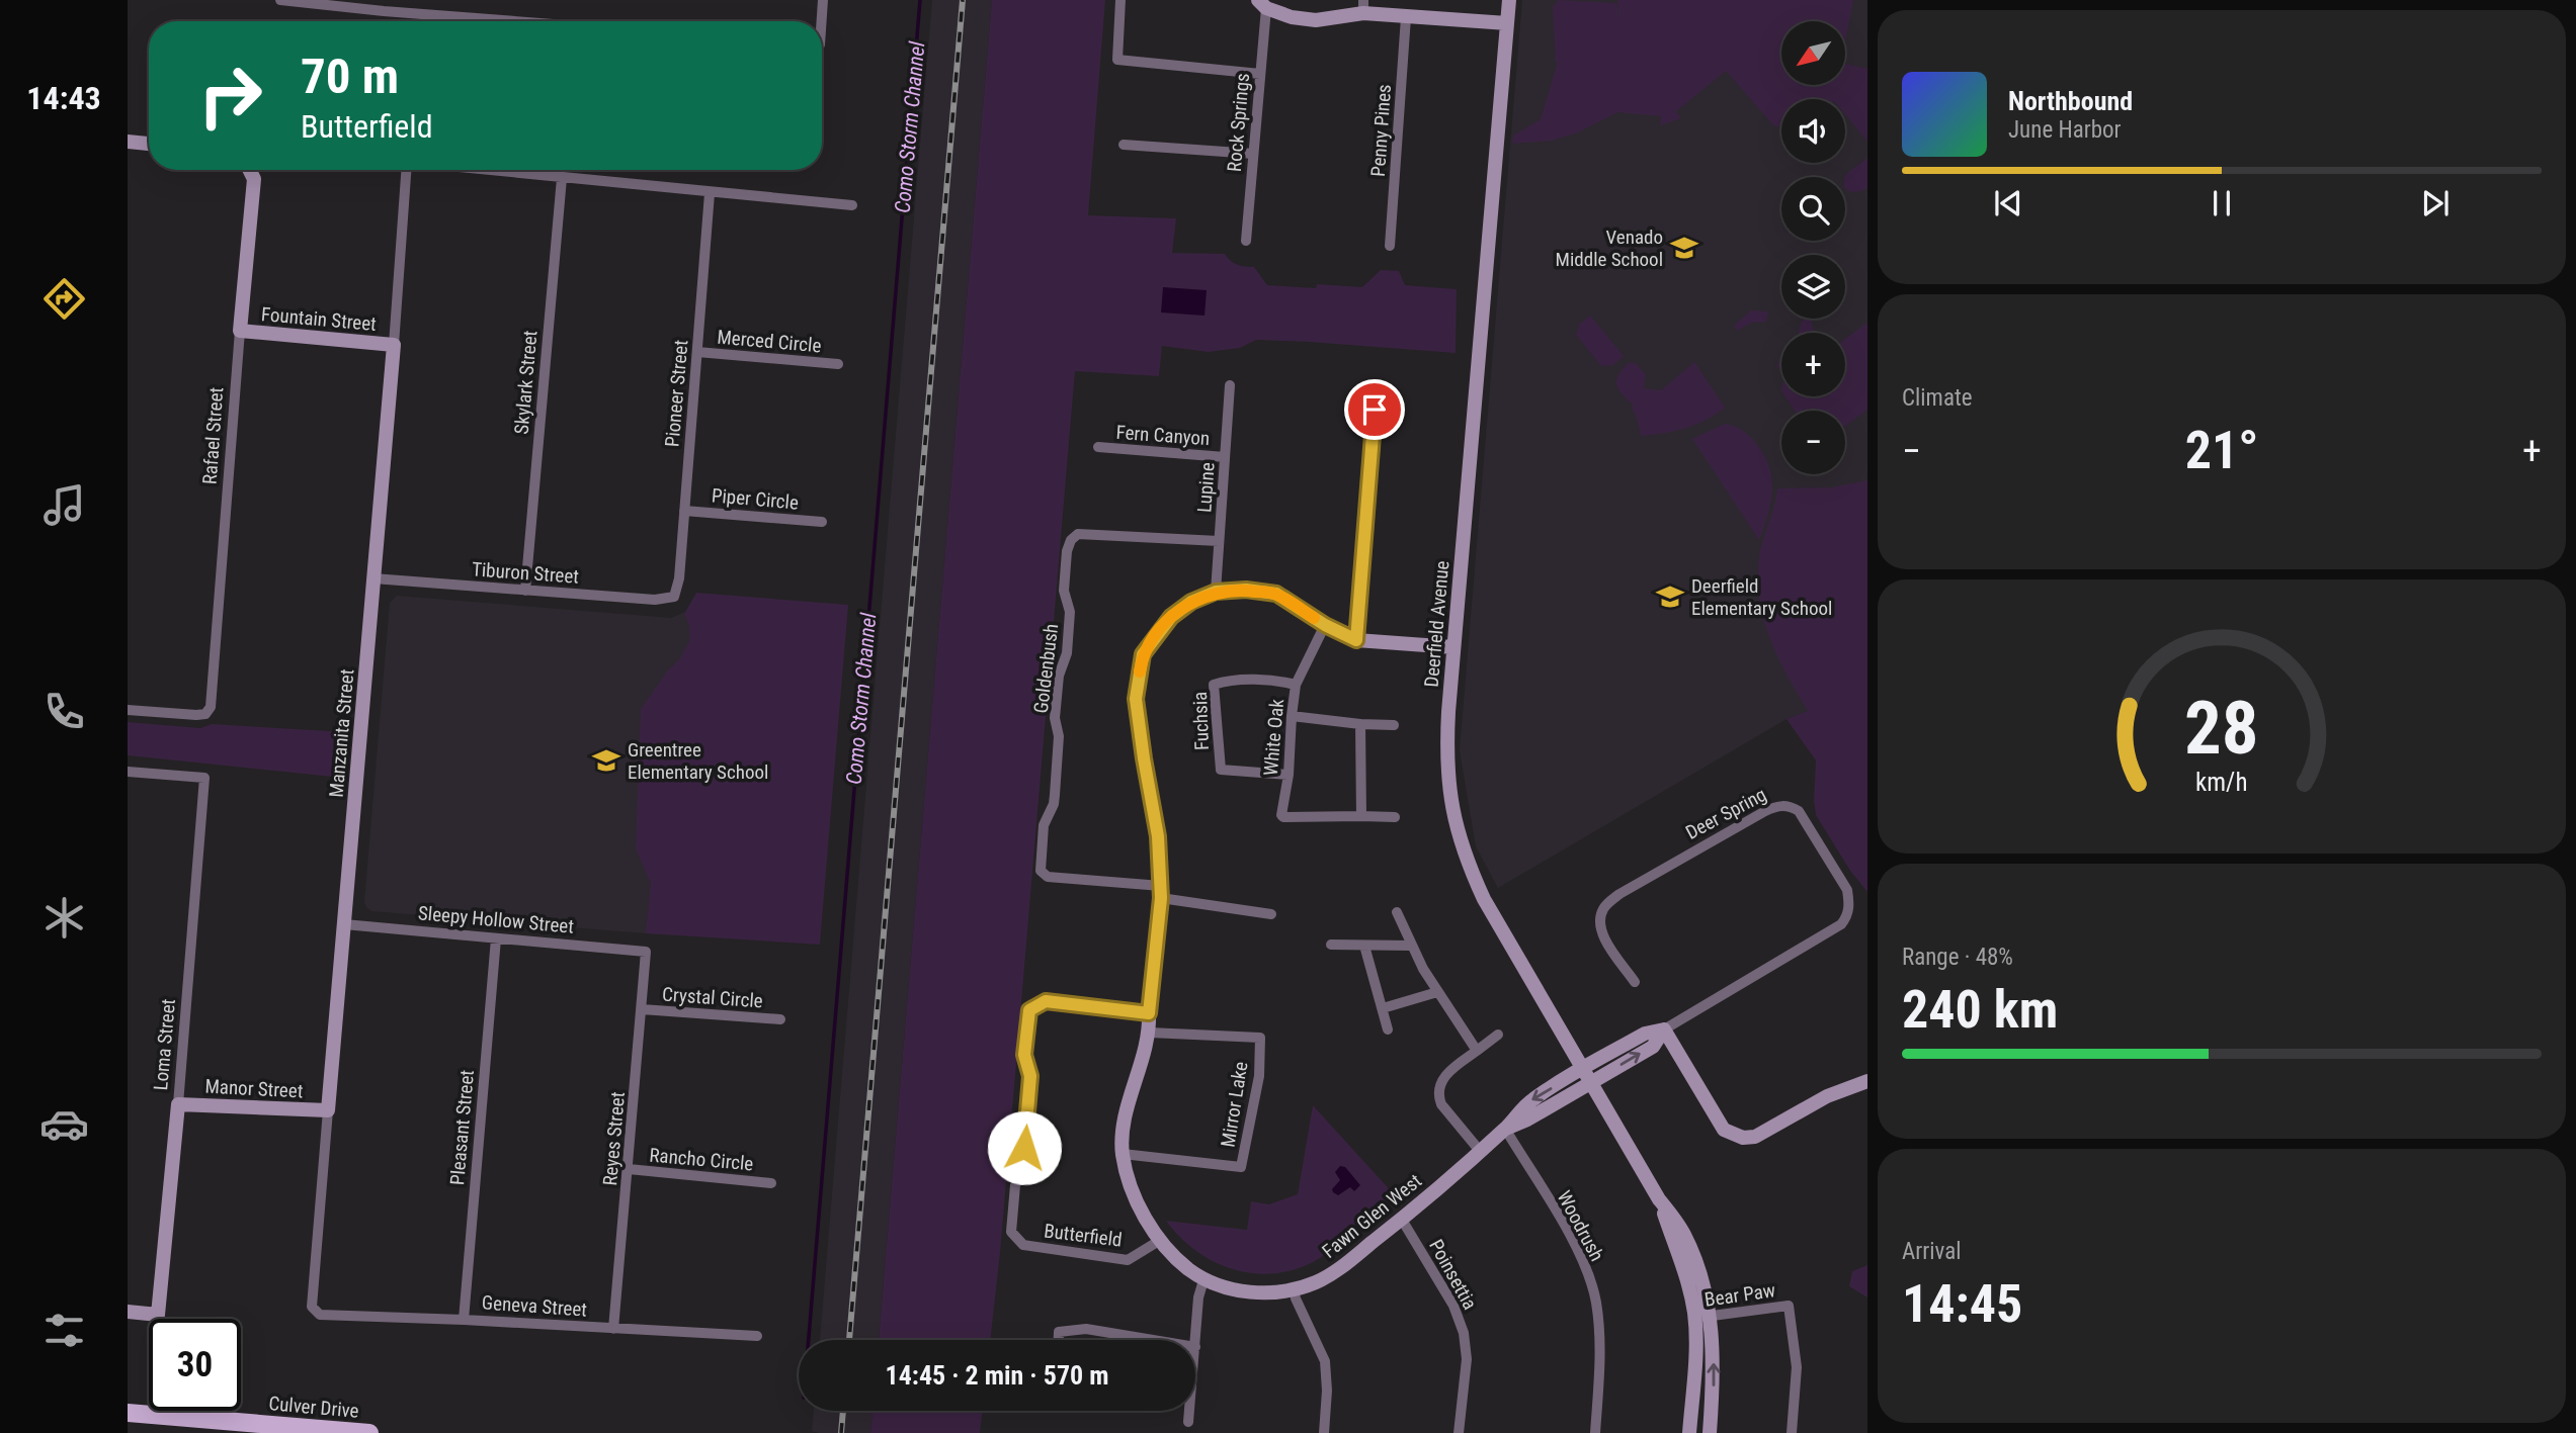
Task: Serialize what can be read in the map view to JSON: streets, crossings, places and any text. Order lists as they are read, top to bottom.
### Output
{
  "streets": {
    "main road": ["Culver Drive"],
    "street": [
      "Rock Springs",
      "Penny Pines",
      "Fountain Street",
      "Merced Circle",
      "Skylark Street",
      "Pioneer Street",
      "Fern Canyon",
      "Rafael Street",
      "Lupine",
      "Piper Circle",
      "Tiburon Street",
      "Deerfield Avenue",
      "Goldenbush",
      "Fuchsia",
      "Manzanita Street",
      "White Oak",
      "Deer Spring",
      "Sleepy Hollow Street",
      "Crystal Circle",
      "Loma Street",
      "Manor Street",
      "Mirror Lake",
      "Pleasant Street",
      "Reyes Street",
      "Rancho Circle",
      "Fawn Glen West",
      "Woodrush",
      "Butterfield",
      "Poinsettia",
      "Bear Paw",
      "Geneva Street"
    ]
  },
  "crossings": [
    ["Fountain Street", "Rafael Street"],
    ["Fountain Street", "Manzanita Street"],
    ["Merced Circle", "Pioneer Street"],
    ["Skylark Street", "Tiburon Street"],
    ["Pioneer Street", "Piper Circle"],
    ["Pioneer Street", "Tiburon Street"],
    ["Fern Canyon", "Lupine"],
    ["Lupine", "Goldenbush"],
    ["Lupine", "Fawn Glen West"],
    ["Tiburon Street", "Manzanita Street"],
    ["Deerfield Avenue", "Deer Spring"],
    ["Deerfield Avenue", "Fawn Glen West"],
    ["Deerfield Avenue", "Bear Paw"],
    ["Goldenbush", "Fawn Glen West"],
    ["Fuchsia", "White Oak"],
    ["Manzanita Street", "Sleepy Hollow Street"],
    ["Manzanita Street", "Manor Street"],
    ["Manzanita Street", "Geneva Street"],
    ["Deer Spring", "Fawn Glen West"],
    ["Sleepy Hollow Street", "Pleasant Street"],
    ["Sleepy Hollow Street", "Reyes Street"],
    ["Crystal Circle", "Reyes Street"],
    ["Loma Street", "Manor Street"],
    ["Mirror Lake", "Fawn Glen West"],
    ["Pleasant Street", "Geneva Street"],
    ["Reyes Street", "Rancho Circle"],
    ["Reyes Street", "Geneva Street"],
    ["Fawn Glen West", "Woodrush"],
    ["Fawn Glen West", "Butterfield"],
    ["Fawn Glen West", "Poinsettia"]
  ],
  "water": ["Como Storm Channel"],
  "places": {
    "school or university": ["Venado Middle School", "Deerfield Elementary School", "Greentree Elementary School"]
  },
  "north": "bottom left",
  "page": {
    "tabs": "14:43",
    "map_buttons": ["+", "−"],
    "turn": ["70 m", "Butterfield"],
    "song": ["Northbound", "June Harbor"],
    "tile": [
      "Climate",
      ["Range · 48%", "240 km"],
      ["Arrival", "14:45"]
    ],
    "heat": ["−", "21°", "+"],
    "limit": "30",
    "trip": "14:45 · 2 min · 570 m",
    "gauge": ["28", "km/h"]
  }
}
